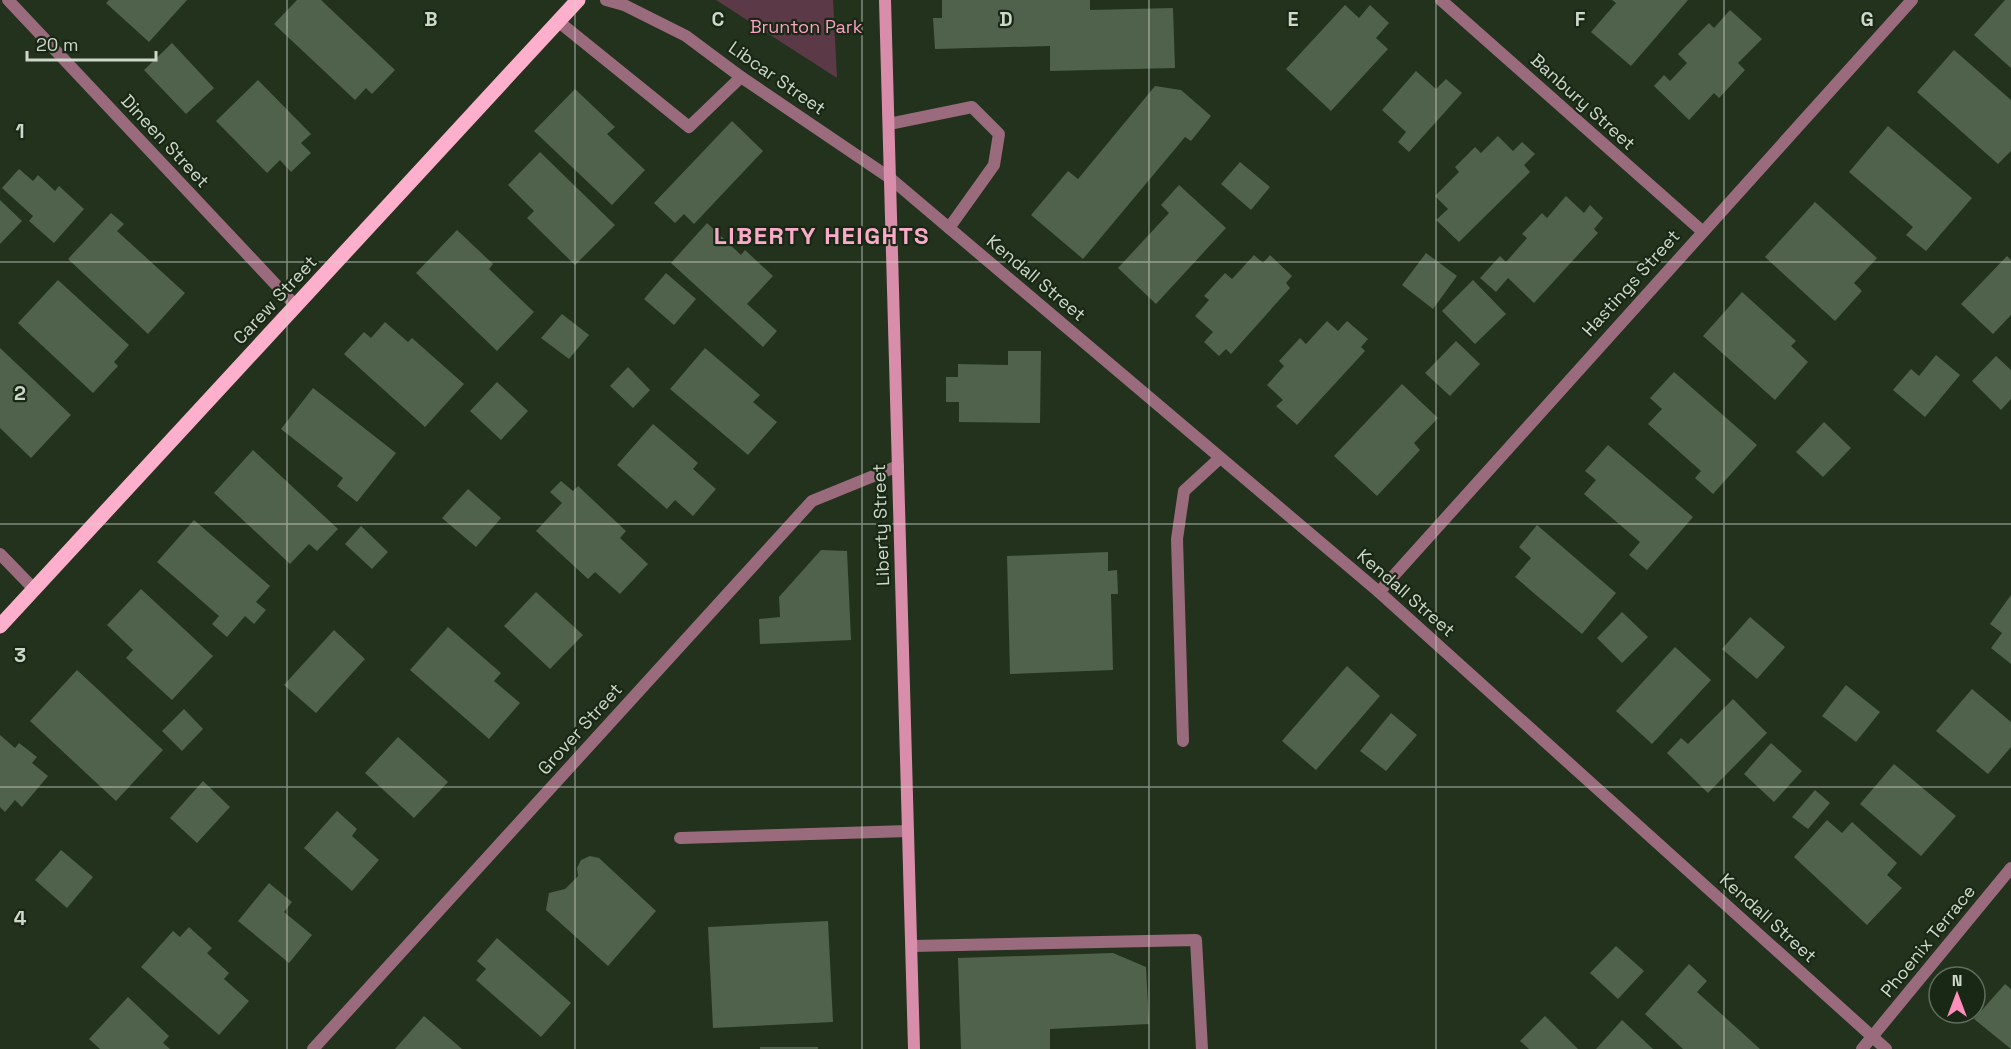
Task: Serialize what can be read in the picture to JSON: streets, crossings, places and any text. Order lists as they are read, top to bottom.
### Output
{
  "streets": {
    "main road": ["Carew Street", "Liberty Street"],
    "street": [
      "Libcar Street",
      "Banbury Street",
      "Dineen Street",
      "Kendall Street",
      "Hastings Street",
      "Grover Street",
      "Phoenix Terrace"
    ]
  },
  "crossings": [
    ["Libcar Street", "Kendall Street"],
    ["Libcar Street", "Liberty Street"],
    ["Banbury Street", "Hastings Street"],
    ["Dineen Street", "Carew Street"],
    ["Kendall Street", "Hastings Street"],
    ["Kendall Street", "Liberty Street"],
    ["Kendall Street", "Phoenix Terrace"],
    ["Liberty Street", "Grover Street"]
  ],
  "districts": ["LIBERTY HEIGHTS"],
  "parks": ["Brunton Park"],
  "scale_bar": "20 m",
  "north": "top",
  "grid": {
    "columns": [
      "B",
      "C",
      "D",
      "E",
      "F",
      "G"
    ],
    "rows": [
      "1",
      "2",
      "3",
      "4"
    ]
  }
}
